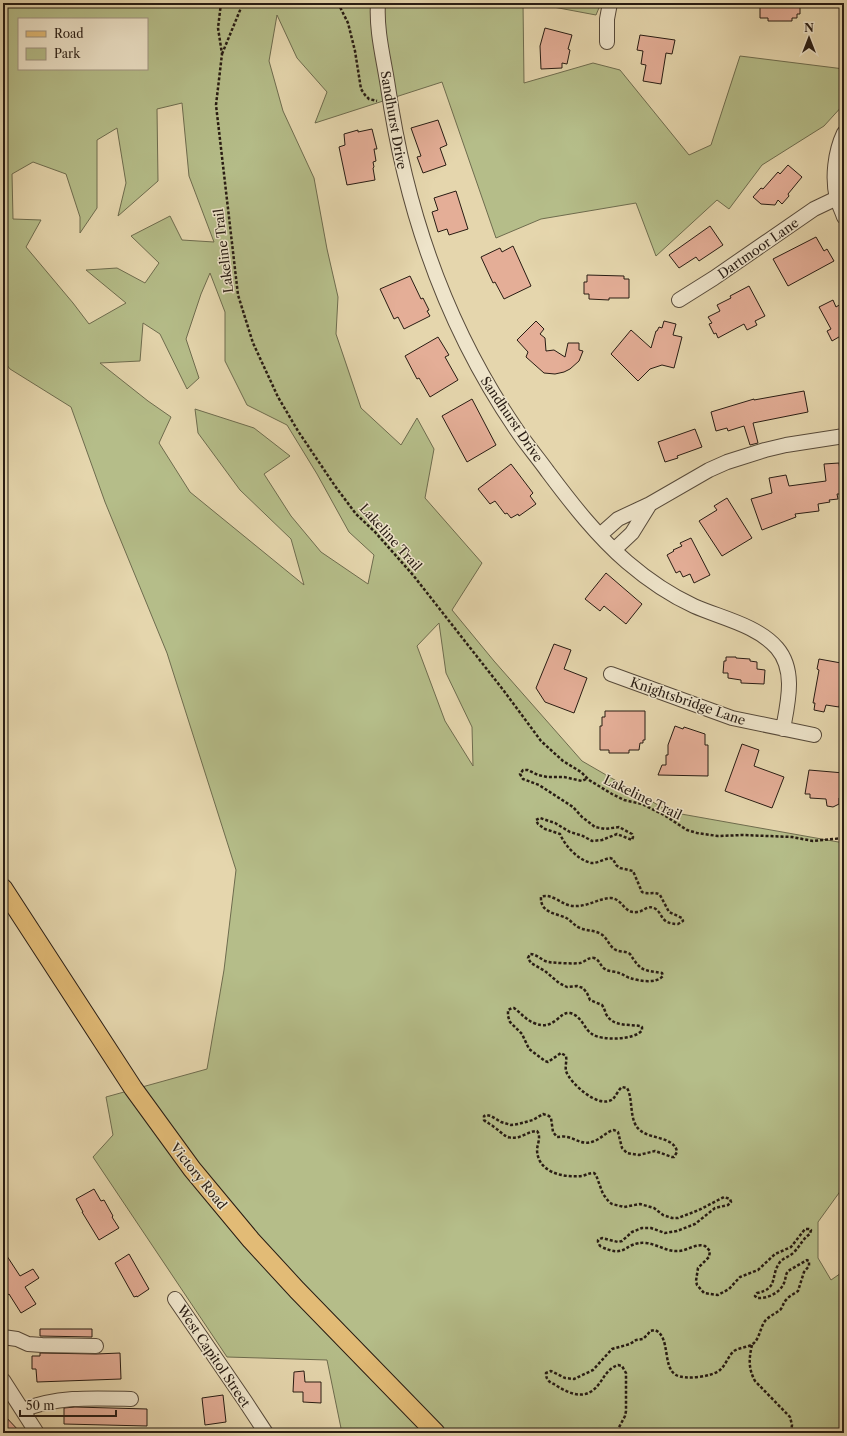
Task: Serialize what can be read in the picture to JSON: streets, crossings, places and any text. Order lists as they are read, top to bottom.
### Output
{
  "streets": {
    "main road": ["Victory Road"],
    "street": [
      "Sandhurst Drive",
      "Dartmoor Lane",
      "Knightsbridge Lane",
      "West Capitol Street"
    ],
    "path": ["Lakeline Trail"]
  },
  "crossings": [
    ["Sandhurst Drive", "Knightsbridge Lane"]
  ],
  "legend": ["Road", "Park"],
  "scale_bar": "50 m",
  "north": "top"
}
